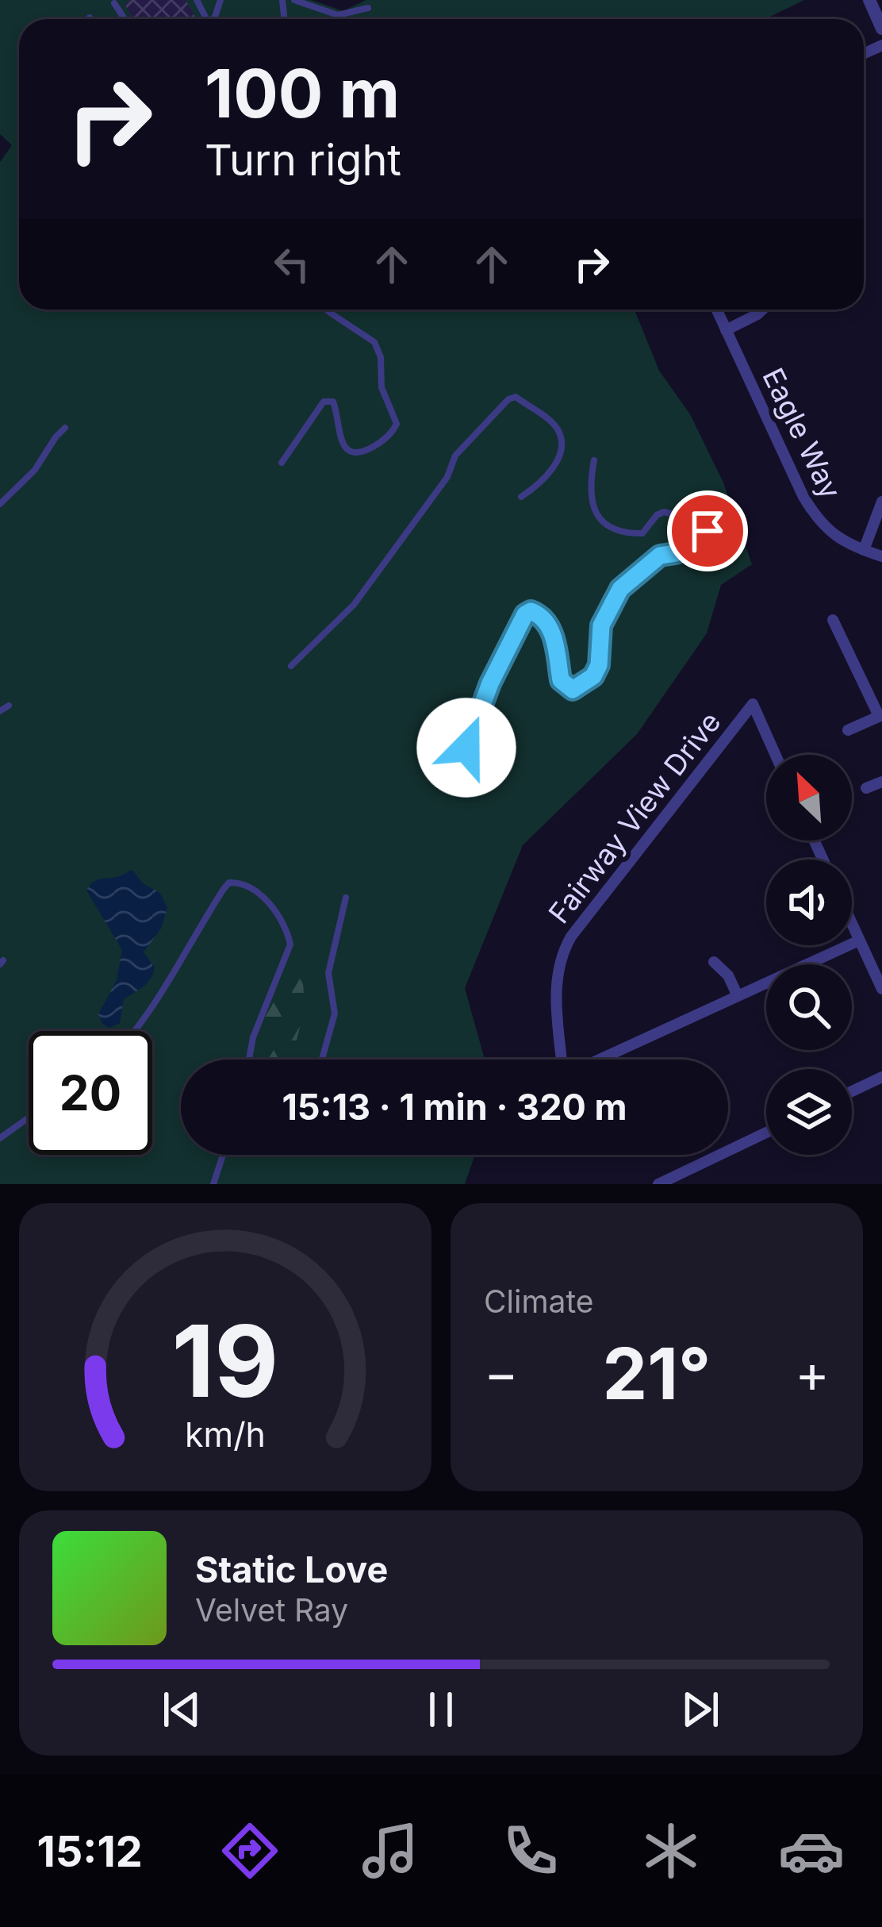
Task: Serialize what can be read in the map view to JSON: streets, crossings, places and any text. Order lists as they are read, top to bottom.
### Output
{
  "streets": {
    "street": ["Eagle Way", "Fairway View Drive"]
  },
  "north": "top left",
  "page": {
    "turn": ["100 m", "Turn right"],
    "limit": "20",
    "trip": "15:13 · 1 min · 320 m",
    "tile": "Climate",
    "heat": ["−", "21°", "+"],
    "song": ["Static Love", "Velvet Ray"],
    "tabs": "15:12",
    "gauge": ["19", "km/h"]
  }
}
